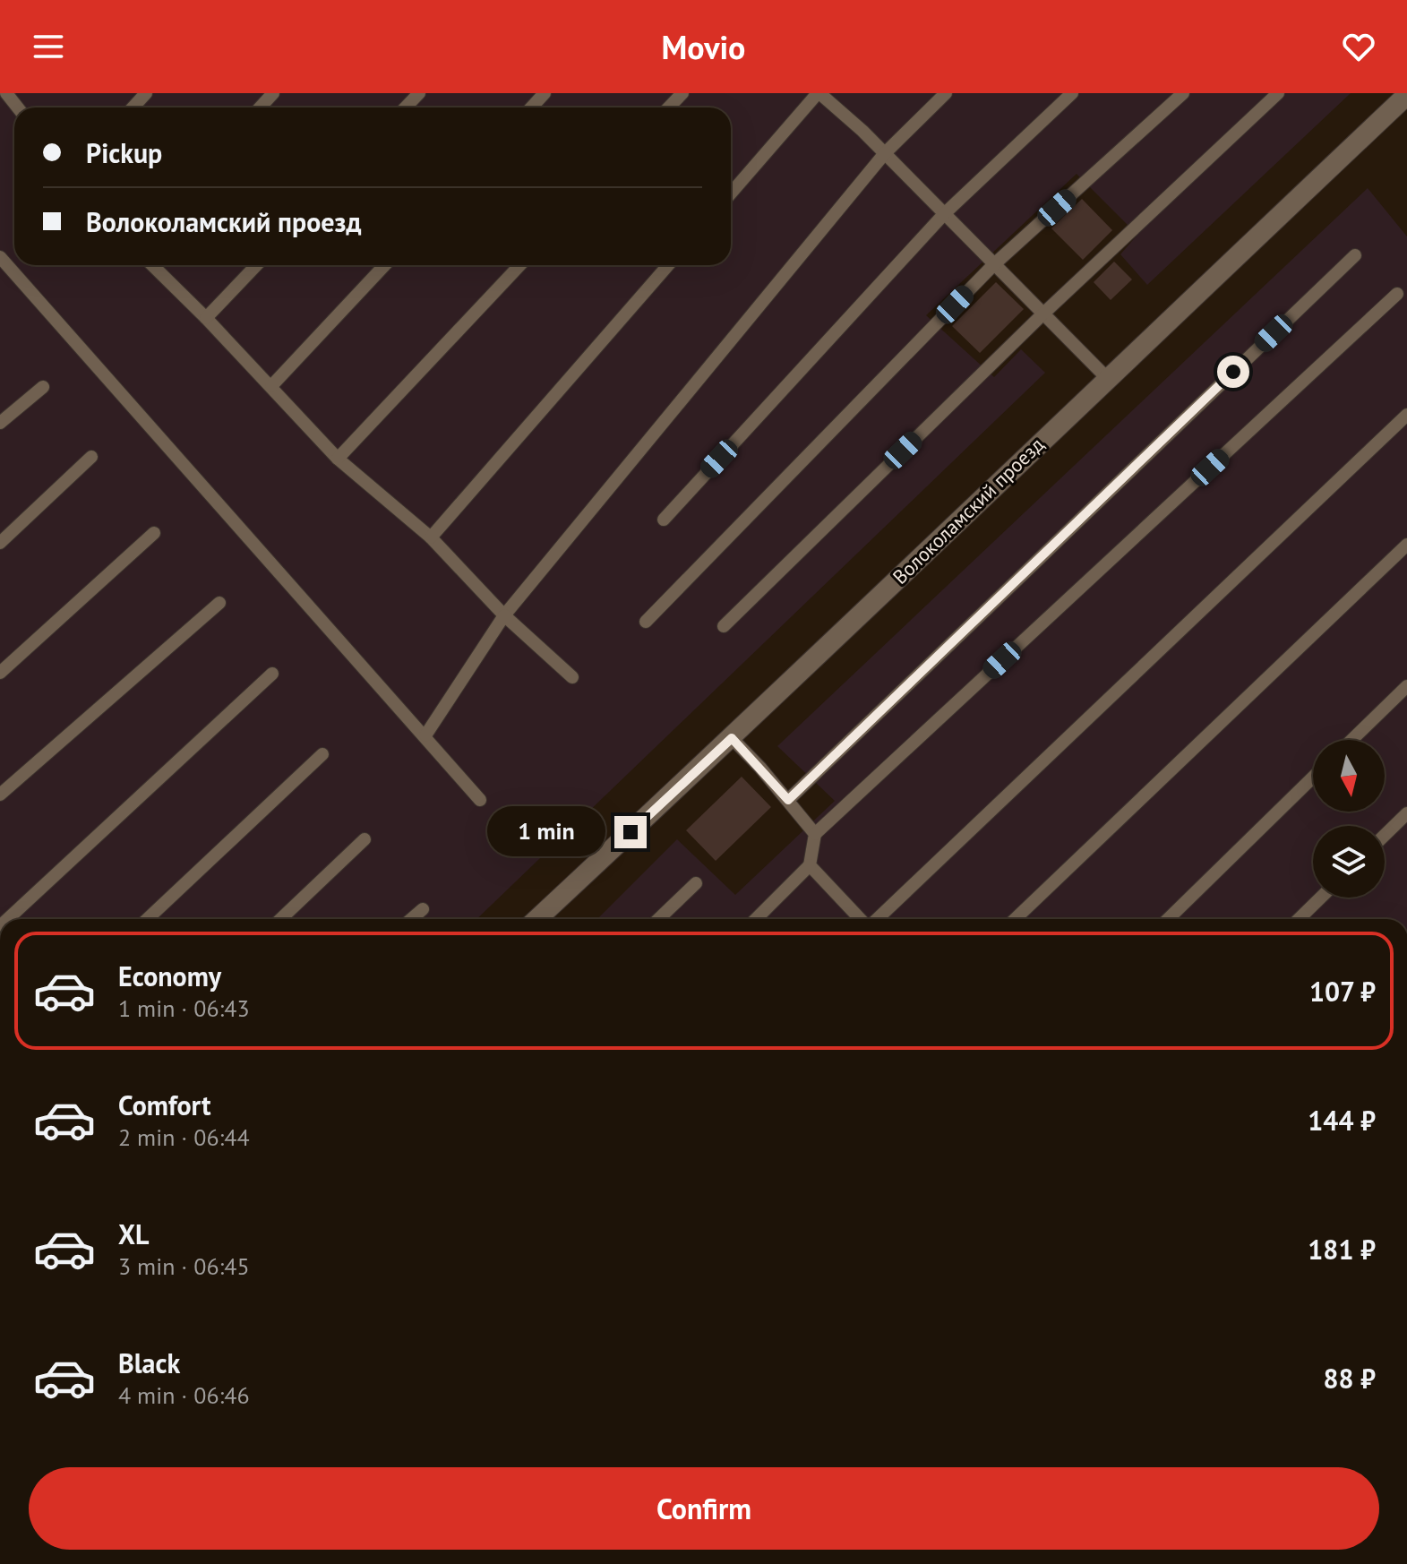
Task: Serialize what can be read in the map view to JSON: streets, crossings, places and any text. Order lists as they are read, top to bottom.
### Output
{
  "streets": {
    "street": ["Волоколамский проезд"]
  },
  "north": "bottom",
  "page": {
    "header": "Movio",
    "banner": ["Pickup", "Волоколамский проезд"],
    "bubble": "1 min",
    "list": [
      {
        "name": "Economy",
        "note": "1 min · 06:43",
        "value": "107 ₽"
      },
      {
        "name": "Comfort",
        "note": "2 min · 06:44",
        "value": "144 ₽"
      },
      {
        "name": "XL",
        "note": "3 min · 06:45",
        "value": "181 ₽"
      },
      {
        "name": "Black",
        "note": "4 min · 06:46",
        "value": "88 ₽"
      }
    ],
    "buttons": "Confirm"
  }
}
